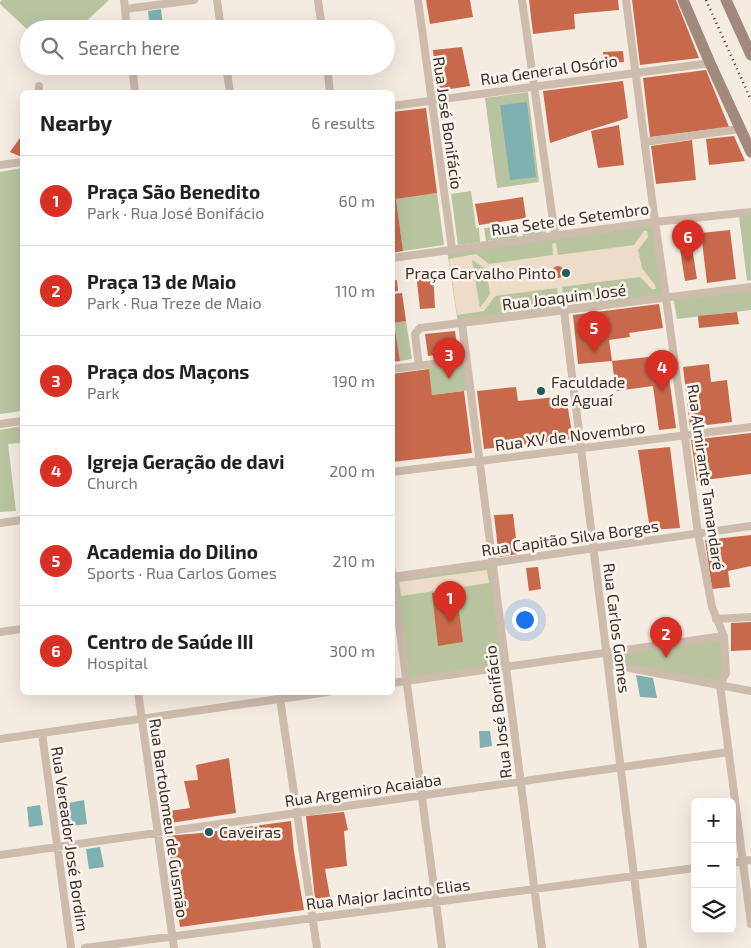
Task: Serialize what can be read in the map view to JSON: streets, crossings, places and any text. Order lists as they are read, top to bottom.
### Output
{
  "streets": {
    "street": [
      "Rua General Osório",
      "Rua José Bonifácio",
      "Rua Sete de Setembro",
      "Rua Joaquim José",
      "Rua XV de Novembro",
      "Rua Almirante Tamandaré",
      "Rua Capitão Silva Borges",
      "Rua Carlos Gomes",
      "Rua Argemiro Acaiaba",
      "Rua Bartolomeu de Gusmão",
      "Rua Vereador José Bordim",
      "Rua Major Jacinto Elias"
    ]
  },
  "crossings": [
    ["Rua General Osório", "Rua José Bonifácio"],
    ["Rua General Osório", "Rua Almirante Tamandaré"],
    ["Rua José Bonifácio", "Rua Sete de Setembro"],
    ["Rua José Bonifácio", "Rua Joaquim José"],
    ["Rua José Bonifácio", "Rua XV de Novembro"],
    ["Rua José Bonifácio", "Rua Capitão Silva Borges"],
    ["Rua José Bonifácio", "Rua Argemiro Acaiaba"],
    ["Rua José Bonifácio", "Rua Major Jacinto Elias"],
    ["Rua Sete de Setembro", "Rua Almirante Tamandaré"],
    ["Rua Joaquim José", "Rua Almirante Tamandaré"],
    ["Rua Joaquim José", "Rua Carlos Gomes"],
    ["Rua XV de Novembro", "Rua Almirante Tamandaré"],
    ["Rua XV de Novembro", "Rua Carlos Gomes"],
    ["Rua Almirante Tamandaré", "Rua Capitão Silva Borges"],
    ["Rua Almirante Tamandaré", "Rua Argemiro Acaiaba"],
    ["Rua Capitão Silva Borges", "Rua Carlos Gomes"],
    ["Rua Carlos Gomes", "Rua Argemiro Acaiaba"],
    ["Rua Carlos Gomes", "Rua Major Jacinto Elias"],
    ["Rua Argemiro Acaiaba", "Rua Bartolomeu de Gusmão"],
    ["Rua Argemiro Acaiaba", "Rua Vereador José Bordim"],
    ["Rua Bartolomeu de Gusmão", "Rua Major Jacinto Elias"]
  ],
  "places": ["Praça Carvalho Pinto", "Faculdade de Aguaí", "Caveiras"],
  "page": {
    "search": "Search here",
    "heading": ["Nearby", "6 results"],
    "list": [
      {
        "mark": "1",
        "name": "Praça São Benedito",
        "note": "Park · Rua José Bonifácio",
        "value": "60 m"
      },
      {
        "mark": "2",
        "name": "Praça 13 de Maio",
        "note": "Park · Rua Treze de Maio",
        "value": "110 m"
      },
      {
        "mark": "3",
        "name": "Praça dos Maçons",
        "note": "Park",
        "value": "190 m"
      },
      {
        "mark": "4",
        "name": "Igreja Geração de davi",
        "note": "Church",
        "value": "200 m"
      },
      {
        "mark": "5",
        "name": "Academia do Dilino",
        "note": "Sports · Rua Carlos Gomes",
        "value": "210 m"
      },
      {
        "mark": "6",
        "name": "Centro de Saúde III",
        "note": "Hospital",
        "value": "300 m"
      }
    ],
    "pins": [
      "6",
      "5",
      "3",
      "4",
      "1",
      "2"
    ],
    "map_buttons": ["+", "−"]
  }
}
